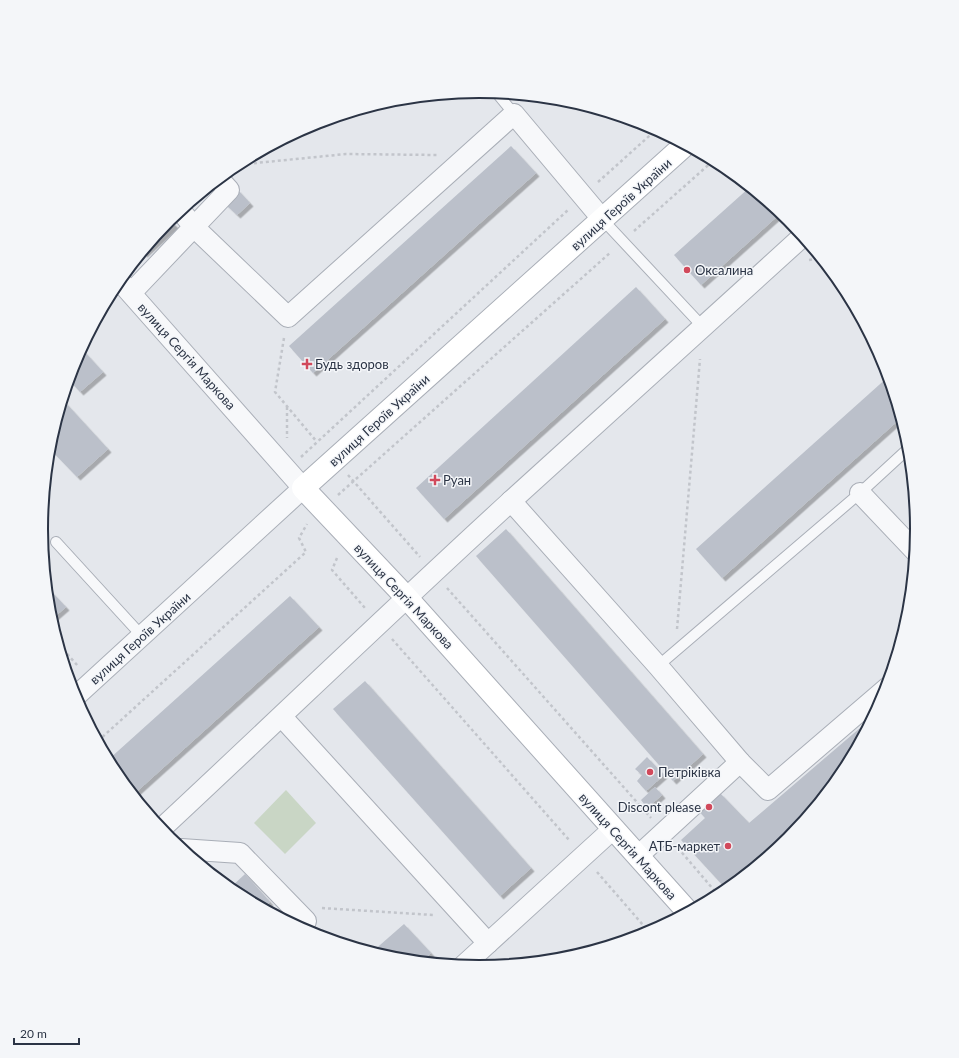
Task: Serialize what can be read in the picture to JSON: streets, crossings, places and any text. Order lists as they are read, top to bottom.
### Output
{
  "streets": {
    "street": ["вулиця Героїв України", "вулиця Сергія Маркова"]
  },
  "crossings": [
    ["вулиця Героїв України", "вулиця Сергія Маркова"]
  ],
  "places": {
    "other": [
      "Оксалина",
      "Петріківка",
      "Discont please",
      "АТБ-маркет"
    ],
    "health": ["Будь здоров", "Руан"]
  },
  "scale_bar": "20 m"
}
